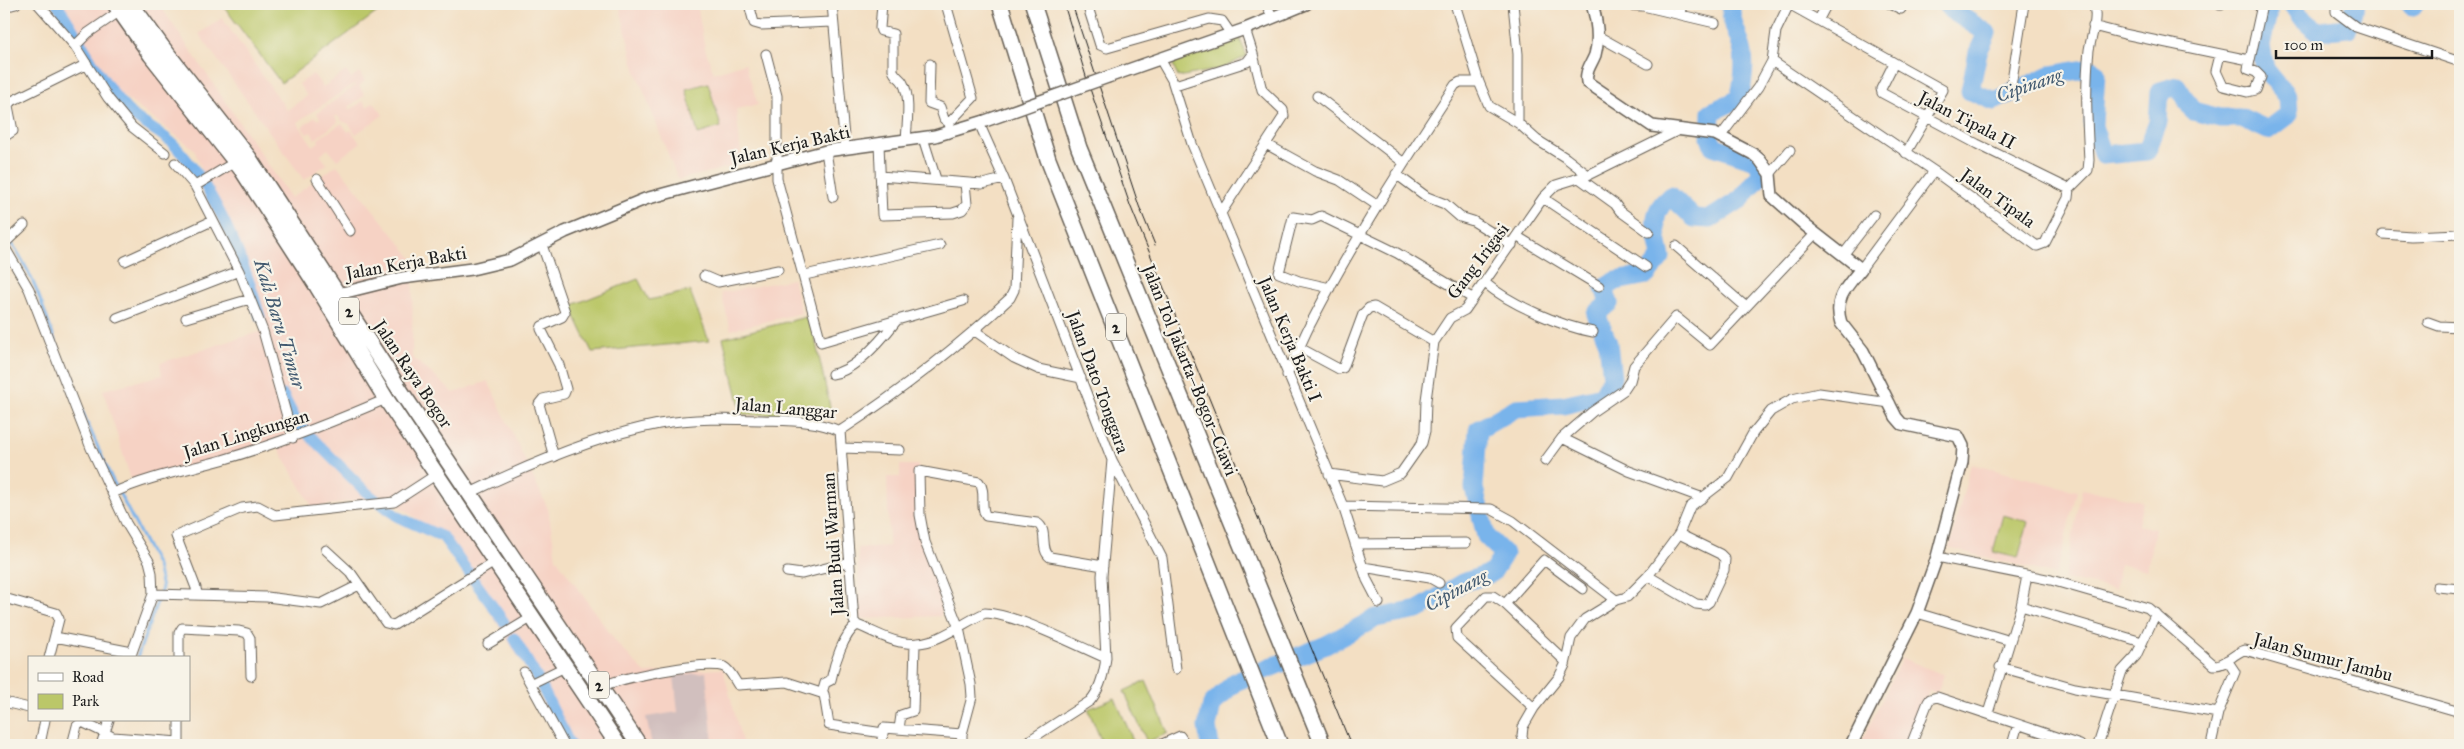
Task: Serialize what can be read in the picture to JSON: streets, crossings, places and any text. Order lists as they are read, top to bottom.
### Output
{
  "streets": {
    "highway": ["2", "Jalan Tol Jakarta–Bogor–Ciawi", "Jalan Raya Bogor"],
    "street": [
      "Jalan Tipala II",
      "Jalan Kerja Bakti",
      "Jalan Tipala",
      "Gang Irigasi",
      "Jalan Kerja Bakti I",
      "Jalan Dato Tonggara",
      "Jalan Langgar",
      "Jalan Lingkungan",
      "Jalan Budi Warman",
      "Jalan Sumur Jambu"
    ]
  },
  "crossings": [
    ["Jalan Tipala II", "Jalan Tipala"],
    ["Jalan Kerja Bakti", "Jalan Kerja Bakti I"],
    ["Jalan Kerja Bakti", "Jalan Raya Bogor"],
    ["Jalan Kerja Bakti", "Jalan Dato Tonggara"],
    ["Gang Irigasi", "Jalan Kerja Bakti I"],
    ["Jalan Raya Bogor", "Jalan Langgar"],
    ["Jalan Raya Bogor", "Jalan Lingkungan"],
    ["Jalan Dato Tonggara", "Jalan Langgar"],
    ["Jalan Dato Tonggara", "Jalan Budi Warman"],
    ["Jalan Langgar", "Jalan Budi Warman"]
  ],
  "water": ["Cipinang", "Kali Baru Timur"],
  "legend": ["Road", "Park"],
  "scale_bar": "100 m"
}
